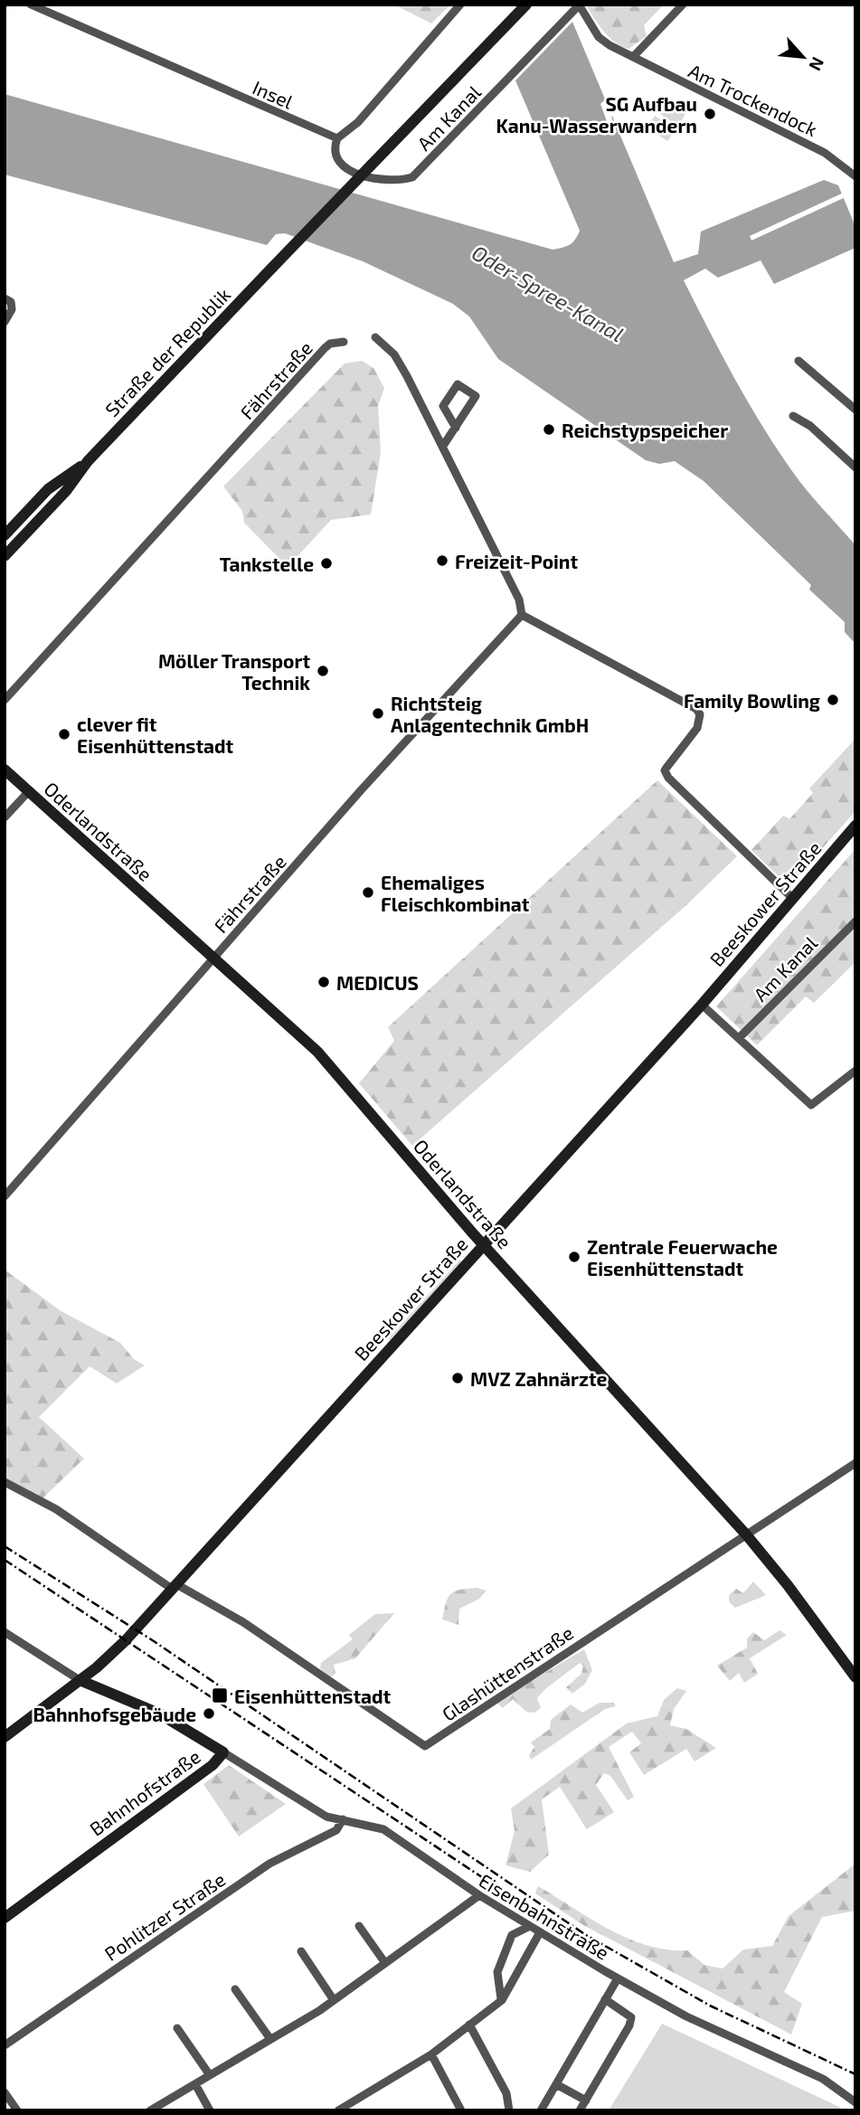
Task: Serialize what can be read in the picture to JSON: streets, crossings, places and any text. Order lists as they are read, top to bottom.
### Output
{
  "streets": {
    "street": [
      "Insel",
      "Am Trockendock",
      "Am Kanal",
      "Straße der Republik",
      "Fährstraße",
      "Oderlandstraße",
      "Beeskower Straße",
      "Glashüttenstraße",
      "Bahnhofstraße",
      "Pohlitzer Straße",
      "Eisenbahnstraße"
    ]
  },
  "crossings": [
    ["Insel", "Am Kanal"],
    ["Am Trockendock", "Am Kanal"],
    ["Fährstraße", "Oderlandstraße"],
    ["Oderlandstraße", "Beeskower Straße"],
    ["Oderlandstraße", "Glashüttenstraße"],
    ["Beeskower Straße", "Glashüttenstraße"],
    ["Beeskower Straße", "Bahnhofstraße"],
    ["Bahnhofstraße", "Eisenbahnstraße"],
    ["Pohlitzer Straße", "Eisenbahnstraße"]
  ],
  "water": ["Oder-Spree-Kanal"],
  "places": {
    "other": [
      "SG Aufbau Kanu-Wasserwandern",
      "Reichstypspeicher",
      "Freizeit-Point",
      "Tankstelle",
      "Möller Transport Technik",
      "Family Bowling",
      "Richtsteig Anlagentechnik GmbH",
      "clever fit Eisenhüttenstadt",
      "Ehemaliges Fleischkombinat",
      "MEDICUS",
      "Zentrale Feuerwache Eisenhüttenstadt",
      "MVZ Zahnärzte",
      "Bahnhofsgebäude"
    ],
    "transit": ["Eisenhüttenstadt"]
  },
  "north": "bottom right"
}
